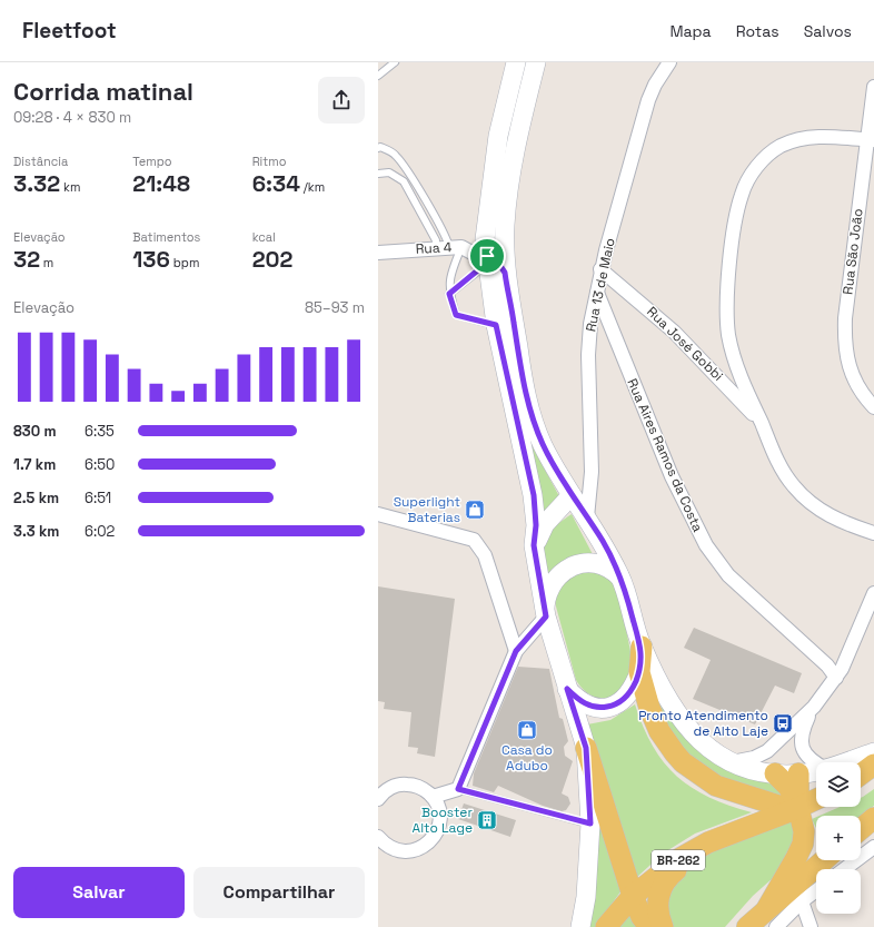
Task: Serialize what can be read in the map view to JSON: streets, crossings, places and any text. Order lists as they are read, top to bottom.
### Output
{
  "streets": {
    "main road": ["BR-262"],
    "street": [
      "Rua 4",
      "Rua São João",
      "Rua 13 de Maio",
      "Rua José Gobbi",
      "Rua Aires Ramos da Costa"
    ]
  },
  "crossings": [
    ["Rua 13 de Maio", "Rua José Gobbi"],
    ["Rua 13 de Maio", "Rua Aires Ramos da Costa"]
  ],
  "places": {
    "shop": ["Superlight Baterias", "Casa do Adubo"],
    "bus stop": ["Pronto Atendimento de Alto Laje"],
    "building": ["Booster Alto Lage"]
  },
  "page": {
    "header": "Fleetfoot",
    "nav": ["Mapa", "Rotas", "Salvos"],
    "heading": ["Corrida matinal", "09:28 · 4 × 830 m"],
    "stats": [
      ["Distância", "3.32 km"],
      ["Tempo", "21:48"],
      ["Ritmo", "6:34 /km"],
      ["Elevação", "32 m"],
      ["Batimentos", "136 bpm"],
      ["kcal", "202"]
    ],
    "chart": ["Elevação", "85–93 m"],
    "list": [
      {
        "name": "830 m",
        "note": "6:35"
      },
      {
        "name": "1.7 km",
        "note": "6:50"
      },
      {
        "name": "2.5 km",
        "note": "6:51"
      },
      {
        "name": "3.3 km",
        "note": "6:02"
      }
    ],
    "map_buttons": ["+", "−"],
    "buttons": ["Salvar", "Compartilhar"]
  }
}
